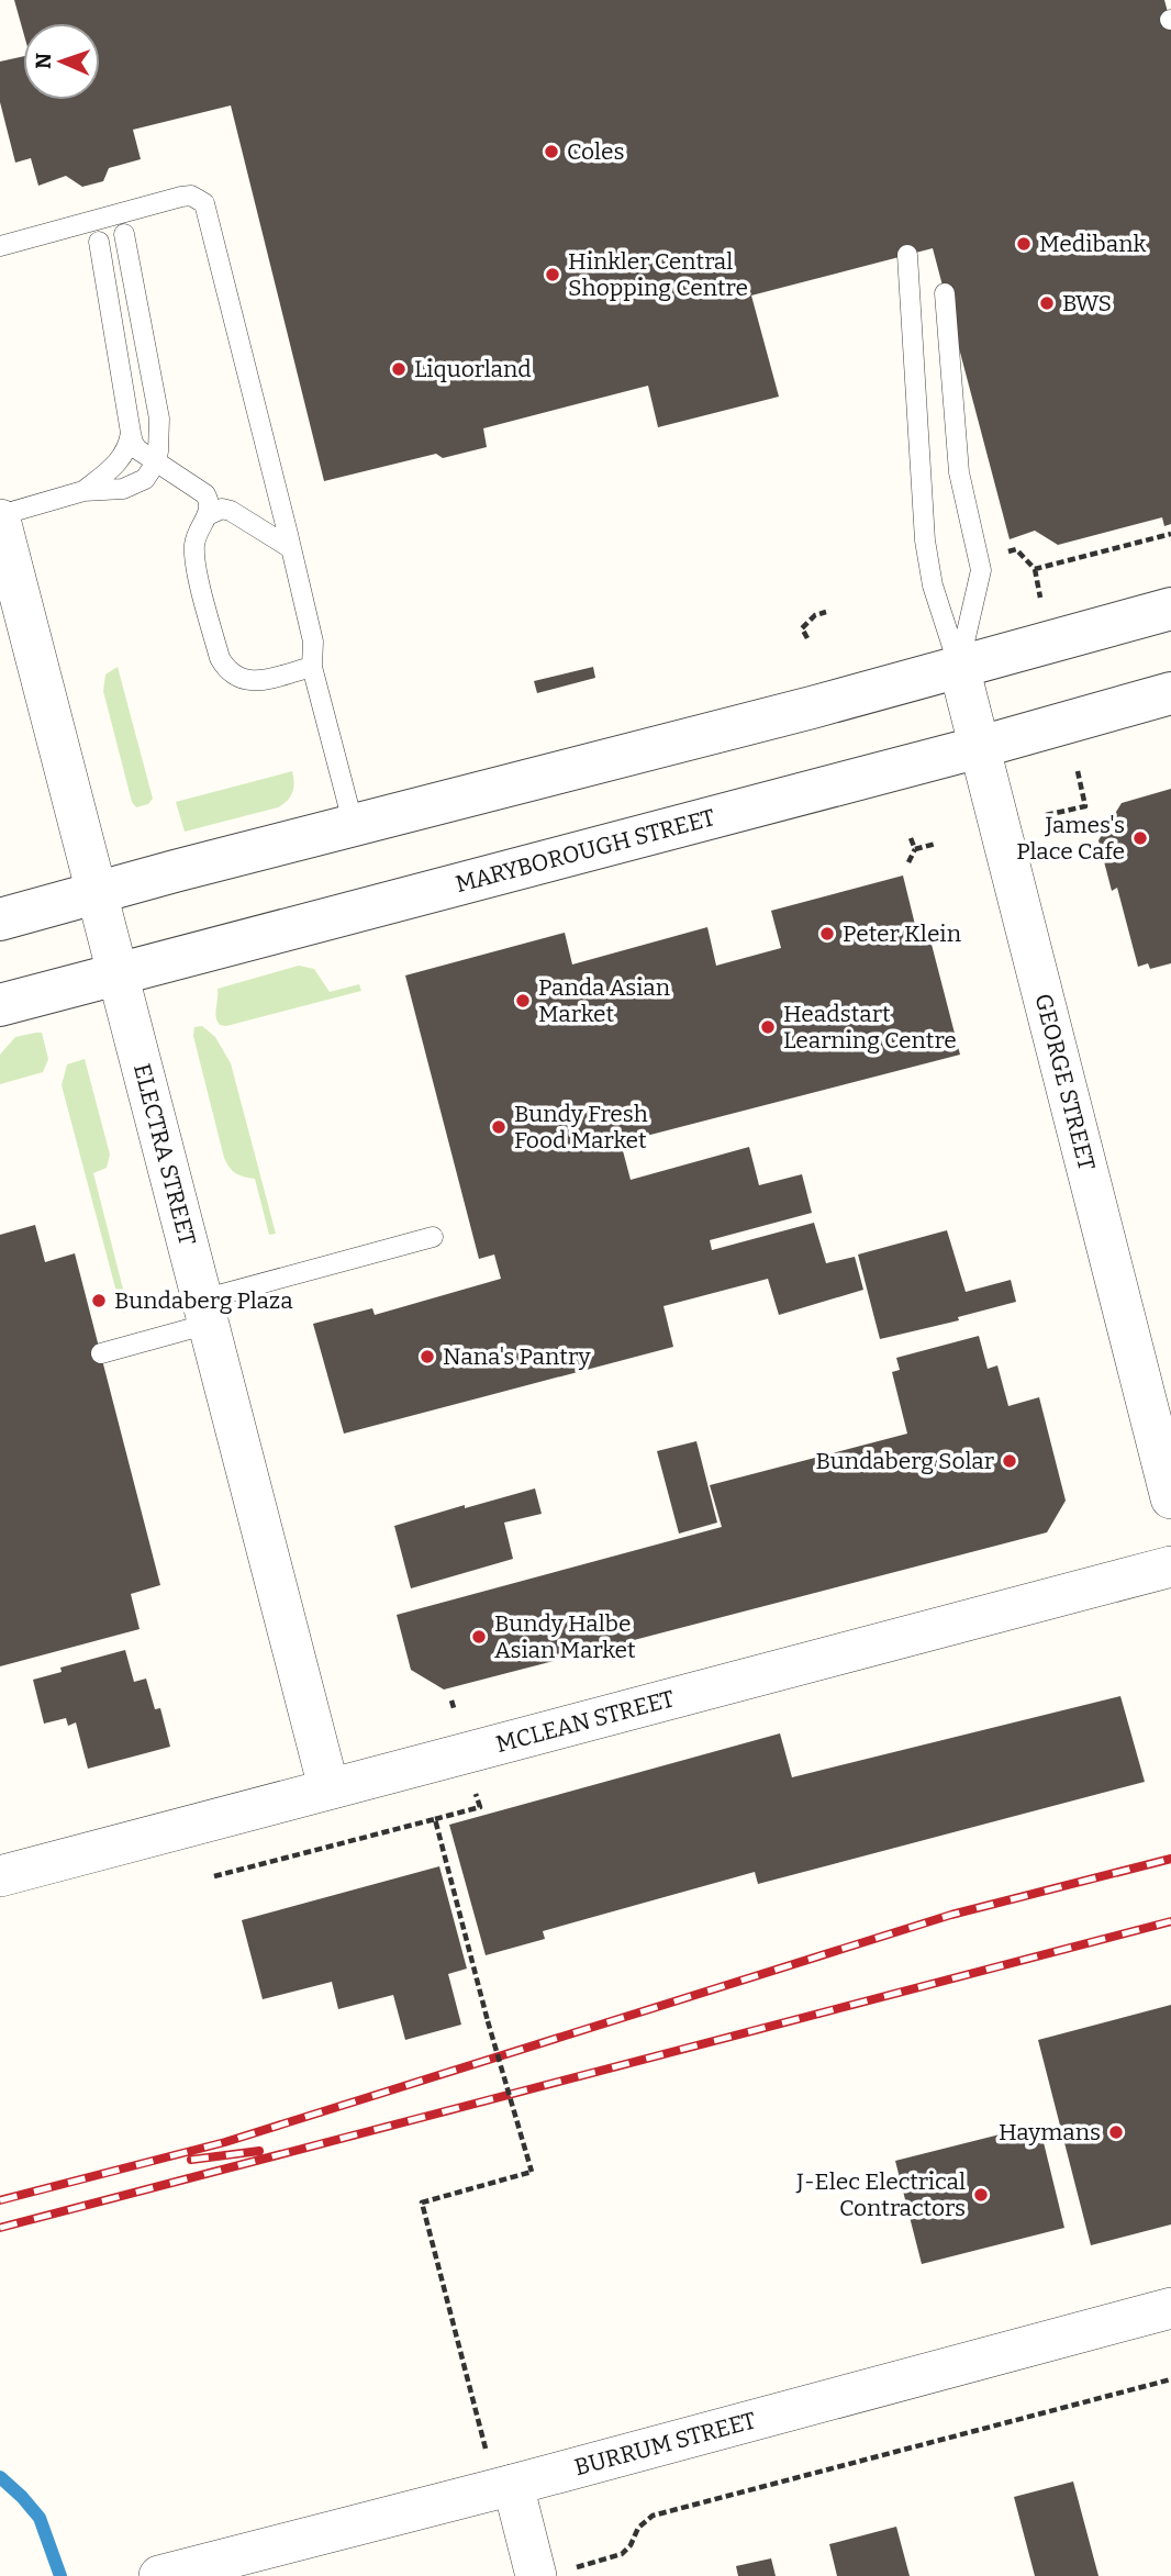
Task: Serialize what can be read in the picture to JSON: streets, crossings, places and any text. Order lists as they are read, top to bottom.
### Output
{
  "streets": {
    "street": [
      "MARYBOROUGH STREET",
      "GEORGE STREET",
      "ELECTRA STREET",
      "MCLEAN STREET",
      "BURRUM STREET"
    ]
  },
  "crossings": [
    ["MARYBOROUGH STREET", "GEORGE STREET"],
    ["MARYBOROUGH STREET", "ELECTRA STREET"],
    ["ELECTRA STREET", "MCLEAN STREET"]
  ],
  "places": [
    "Coles",
    "Medibank",
    "Hinkler Central Shopping Centre",
    "BWS",
    "Liquorland",
    "James's Place Cafe",
    "Peter Klein",
    "Panda Asian Market",
    "Headstart Learning Centre",
    "Bundy Fresh Food Market",
    "Bundaberg Plaza",
    "Nana's Pantry",
    "Bundaberg Solar",
    "Bundy Halbe Asian Market",
    "Haymans",
    "J-Elec Electrical Contractors"
  ],
  "north": "left"
}
